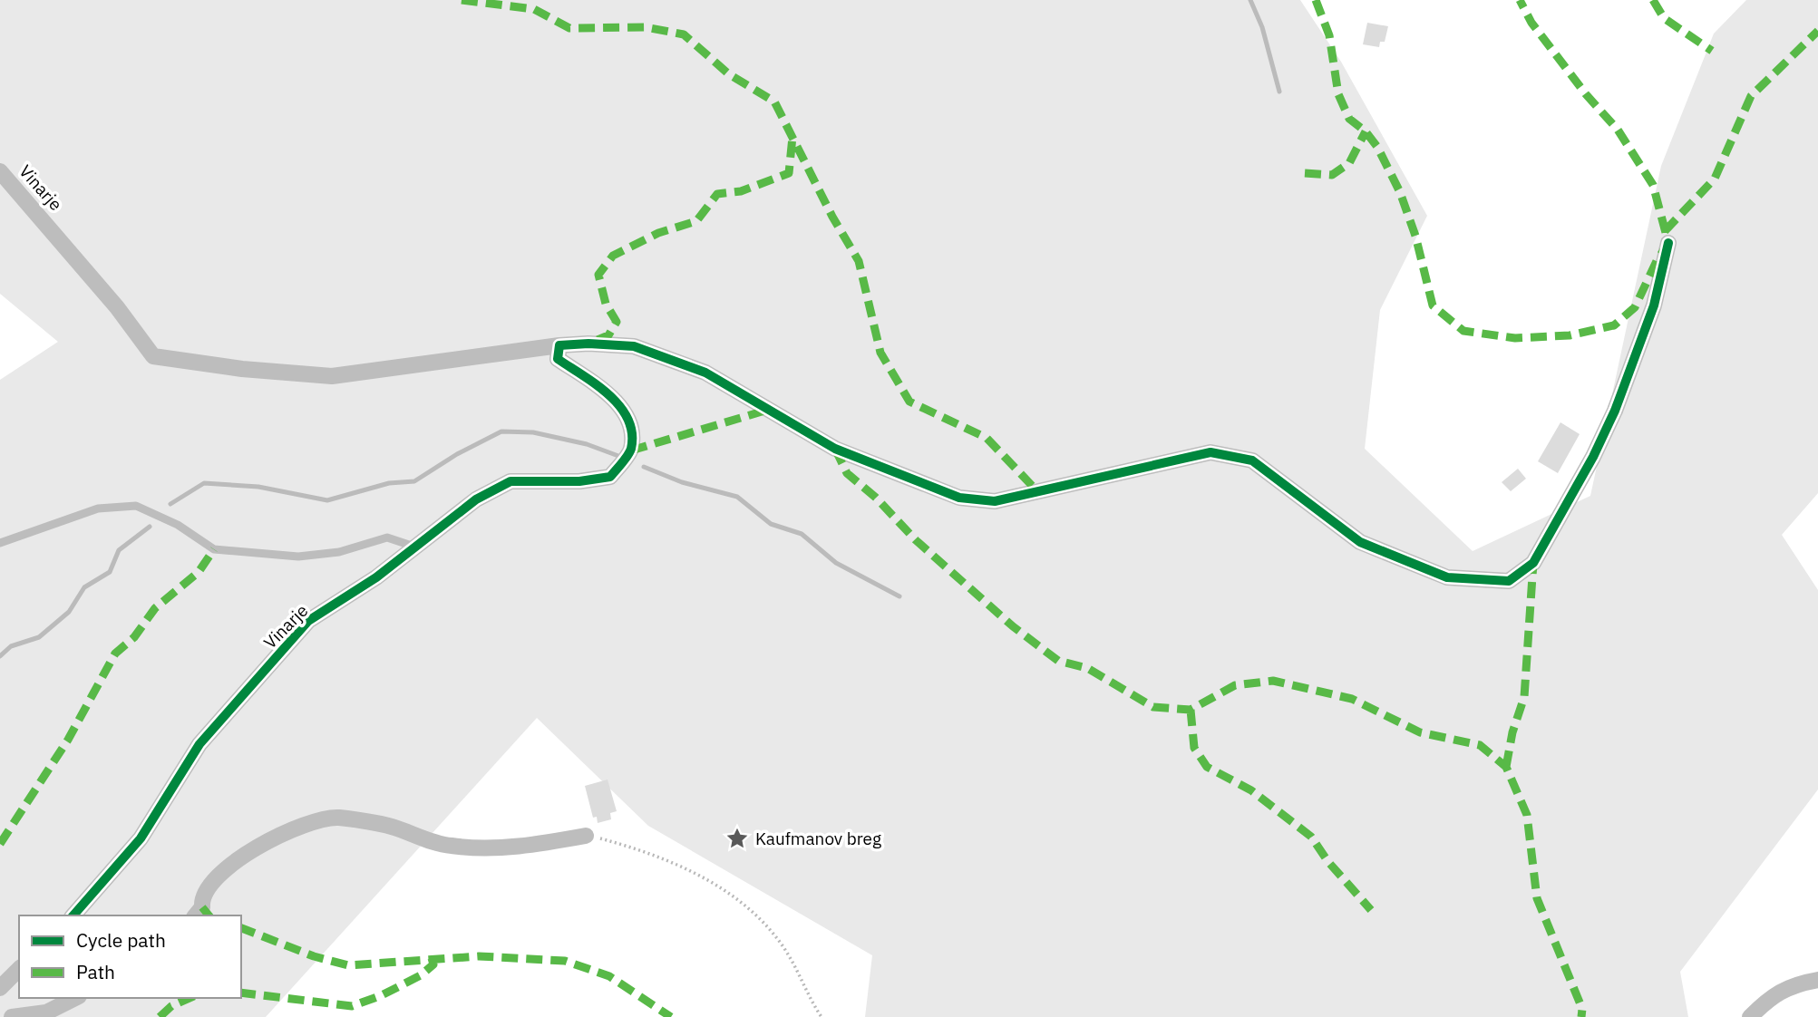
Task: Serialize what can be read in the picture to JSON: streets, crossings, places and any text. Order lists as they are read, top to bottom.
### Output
{
  "streets": {
    "street": ["Vinarje"]
  },
  "places": {
    "place": ["Kaufmanov breg"]
  },
  "legend": ["Cycle path", "Path"]
}
